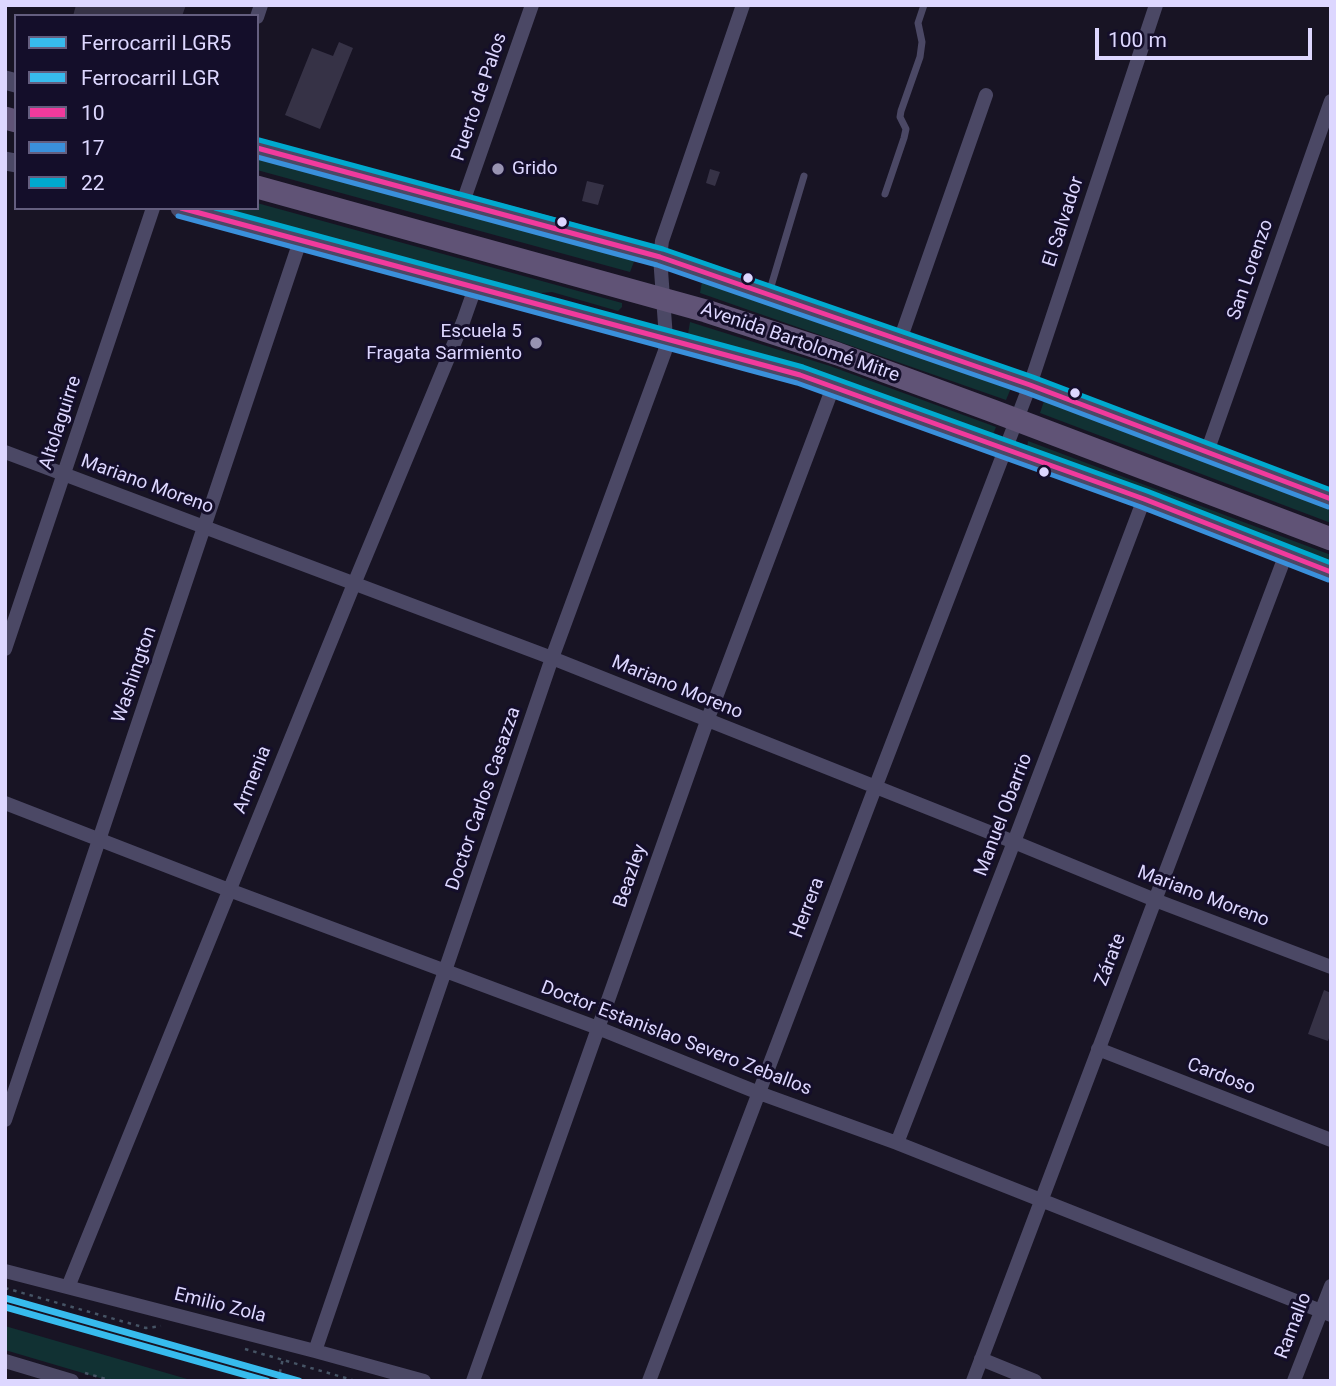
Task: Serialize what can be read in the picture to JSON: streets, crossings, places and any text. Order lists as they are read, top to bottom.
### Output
{
  "streets": {
    "main road": ["Avenida Bartolomé Mitre"],
    "street": [
      "Puerto de Palos",
      "El Salvador",
      "San Lorenzo",
      "Altolaguirre",
      "Mariano Moreno",
      "Washington",
      "Armenia",
      "Doctor Carlos Casazza",
      "Manuel Obarrio",
      "Beazley",
      "Herrera",
      "Zárate",
      "Doctor Estanislao Severo Zeballos",
      "Cardoso",
      "Emilio Zola",
      "Ramallo"
    ]
  },
  "crossings": [
    ["Puerto de Palos", "Avenida Bartolomé Mitre"],
    ["El Salvador", "Avenida Bartolomé Mitre"],
    ["El Salvador", "Herrera"],
    ["San Lorenzo", "Avenida Bartolomé Mitre"],
    ["Avenida Bartolomé Mitre", "Washington"],
    ["Avenida Bartolomé Mitre", "Armenia"],
    ["Avenida Bartolomé Mitre", "Doctor Carlos Casazza"],
    ["Avenida Bartolomé Mitre", "Manuel Obarrio"],
    ["Avenida Bartolomé Mitre", "Beazley"],
    ["Avenida Bartolomé Mitre", "Herrera"],
    ["Avenida Bartolomé Mitre", "Zárate"],
    ["Altolaguirre", "Mariano Moreno"],
    ["Mariano Moreno", "Washington"],
    ["Mariano Moreno", "Armenia"],
    ["Mariano Moreno", "Doctor Carlos Casazza"],
    ["Mariano Moreno", "Manuel Obarrio"],
    ["Mariano Moreno", "Beazley"],
    ["Mariano Moreno", "Herrera"],
    ["Mariano Moreno", "Zárate"],
    ["Washington", "Doctor Estanislao Severo Zeballos"],
    ["Armenia", "Doctor Estanislao Severo Zeballos"],
    ["Armenia", "Emilio Zola"],
    ["Doctor Carlos Casazza", "Doctor Estanislao Severo Zeballos"],
    ["Doctor Carlos Casazza", "Emilio Zola"],
    ["Manuel Obarrio", "Doctor Estanislao Severo Zeballos"],
    ["Beazley", "Doctor Estanislao Severo Zeballos"],
    ["Herrera", "Doctor Estanislao Severo Zeballos"],
    ["Zárate", "Doctor Estanislao Severo Zeballos"],
    ["Zárate", "Cardoso"],
    ["Doctor Estanislao Severo Zeballos", "Ramallo"]
  ],
  "places": ["Grido", "Escuela 5 Fragata Sarmiento"],
  "lines": [
    "transit line 22",
    "transit line 10",
    "transit line 17",
    "rail line LGR5",
    "rail line LGR"
  ],
  "legend": [
    "Ferrocarril LGR5",
    "Ferrocarril LGR",
    "10",
    "17",
    "22"
  ],
  "scale_bar": "100 m"
}
